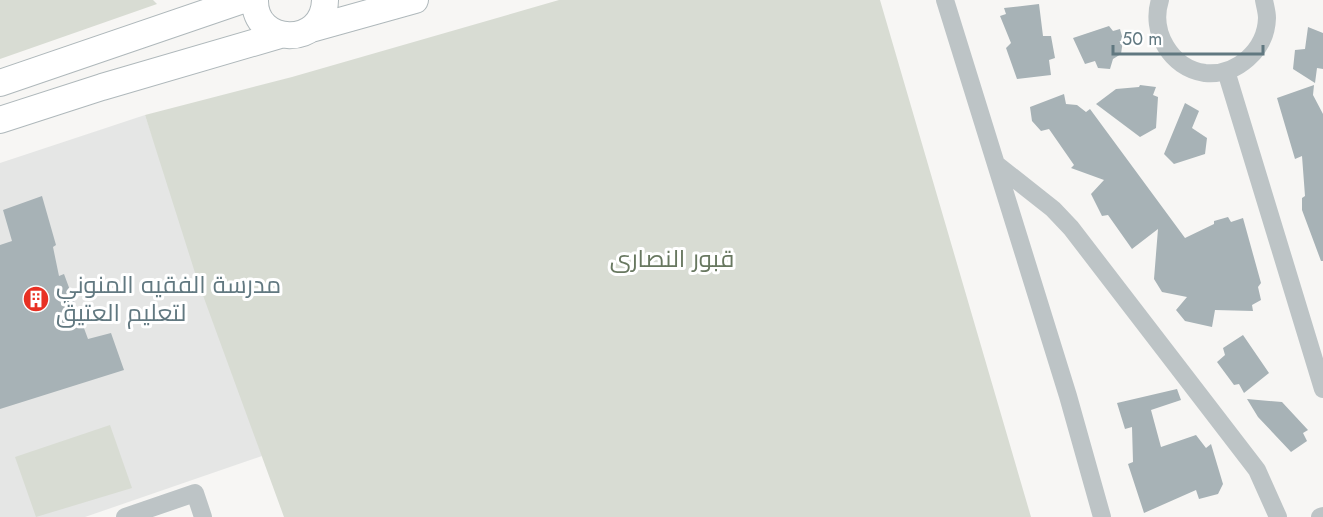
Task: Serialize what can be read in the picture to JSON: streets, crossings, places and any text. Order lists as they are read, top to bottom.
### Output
{
  "parks": ["قبور النصارى"],
  "places": {
    "building": ["مدرسة الفقيه المنوني لتعليم العتيق"]
  },
  "scale_bar": "50 m"
}
